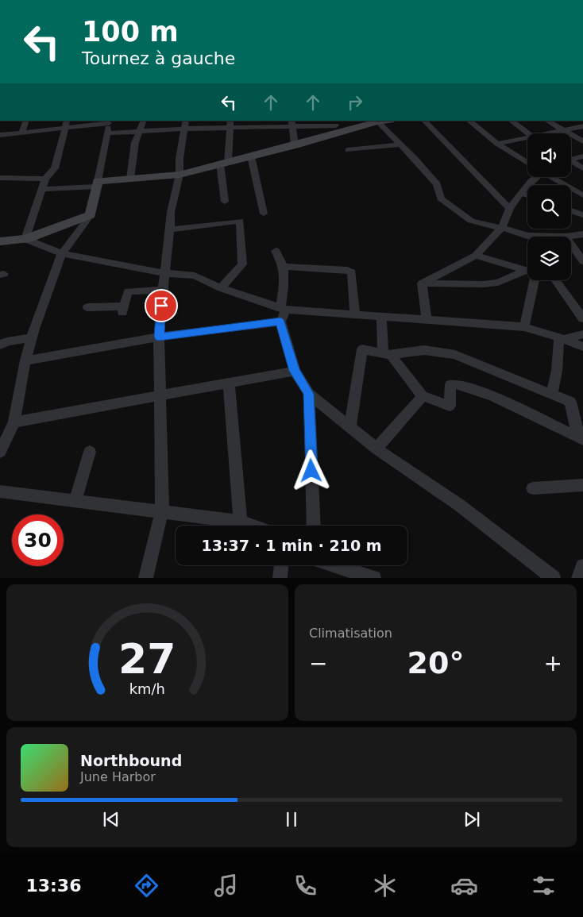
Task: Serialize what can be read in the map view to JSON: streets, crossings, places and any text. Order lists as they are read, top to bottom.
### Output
{
  "page": {
    "turn": ["100 m", "Tournez à gauche"],
    "limit": "30",
    "trip": "13:37 · 1 min · 210 m",
    "tile": "Climatisation",
    "heat": ["−", "20°", "+"],
    "song": ["Northbound", "June Harbor"],
    "tabs": "13:36",
    "gauge": ["27", "km/h"]
  }
}
